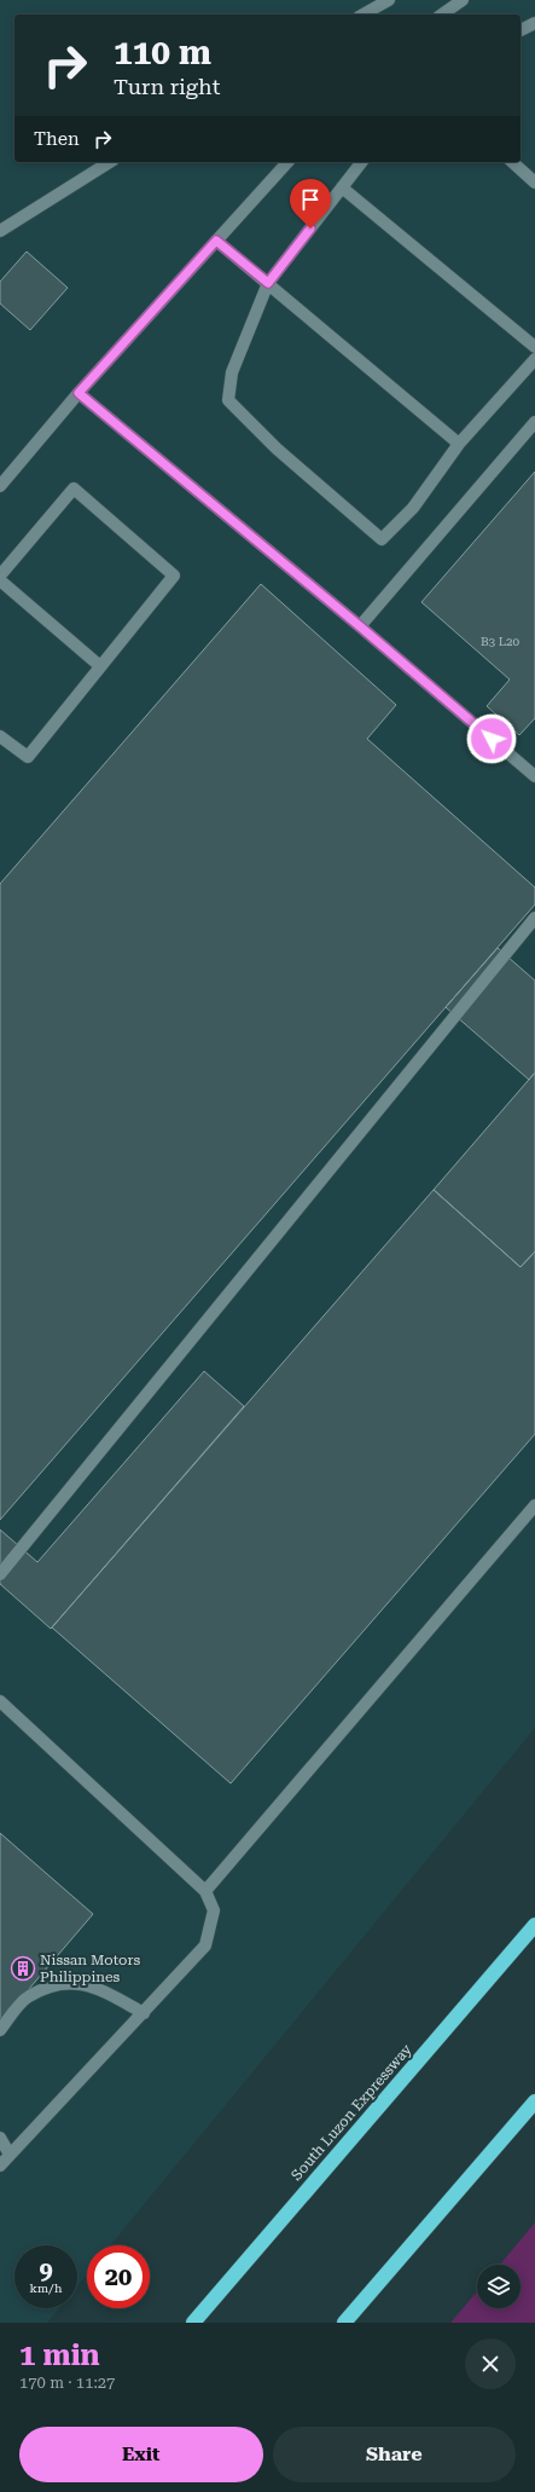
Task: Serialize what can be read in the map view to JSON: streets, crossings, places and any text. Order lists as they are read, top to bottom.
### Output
{
  "streets": {
    "highway": ["South Luzon Expressway"]
  },
  "places": {
    "building": ["Nissan Motors Philippines"]
  },
  "house_numbers": ["B3 L20"],
  "page": {
    "turn": ["110 m", "Turn right"],
    "then": "Then",
    "speed": "9 km/h",
    "limit": "20",
    "heading": ["1 min", "170 m · 11:27"],
    "buttons": ["Exit", "Share"]
  }
}
